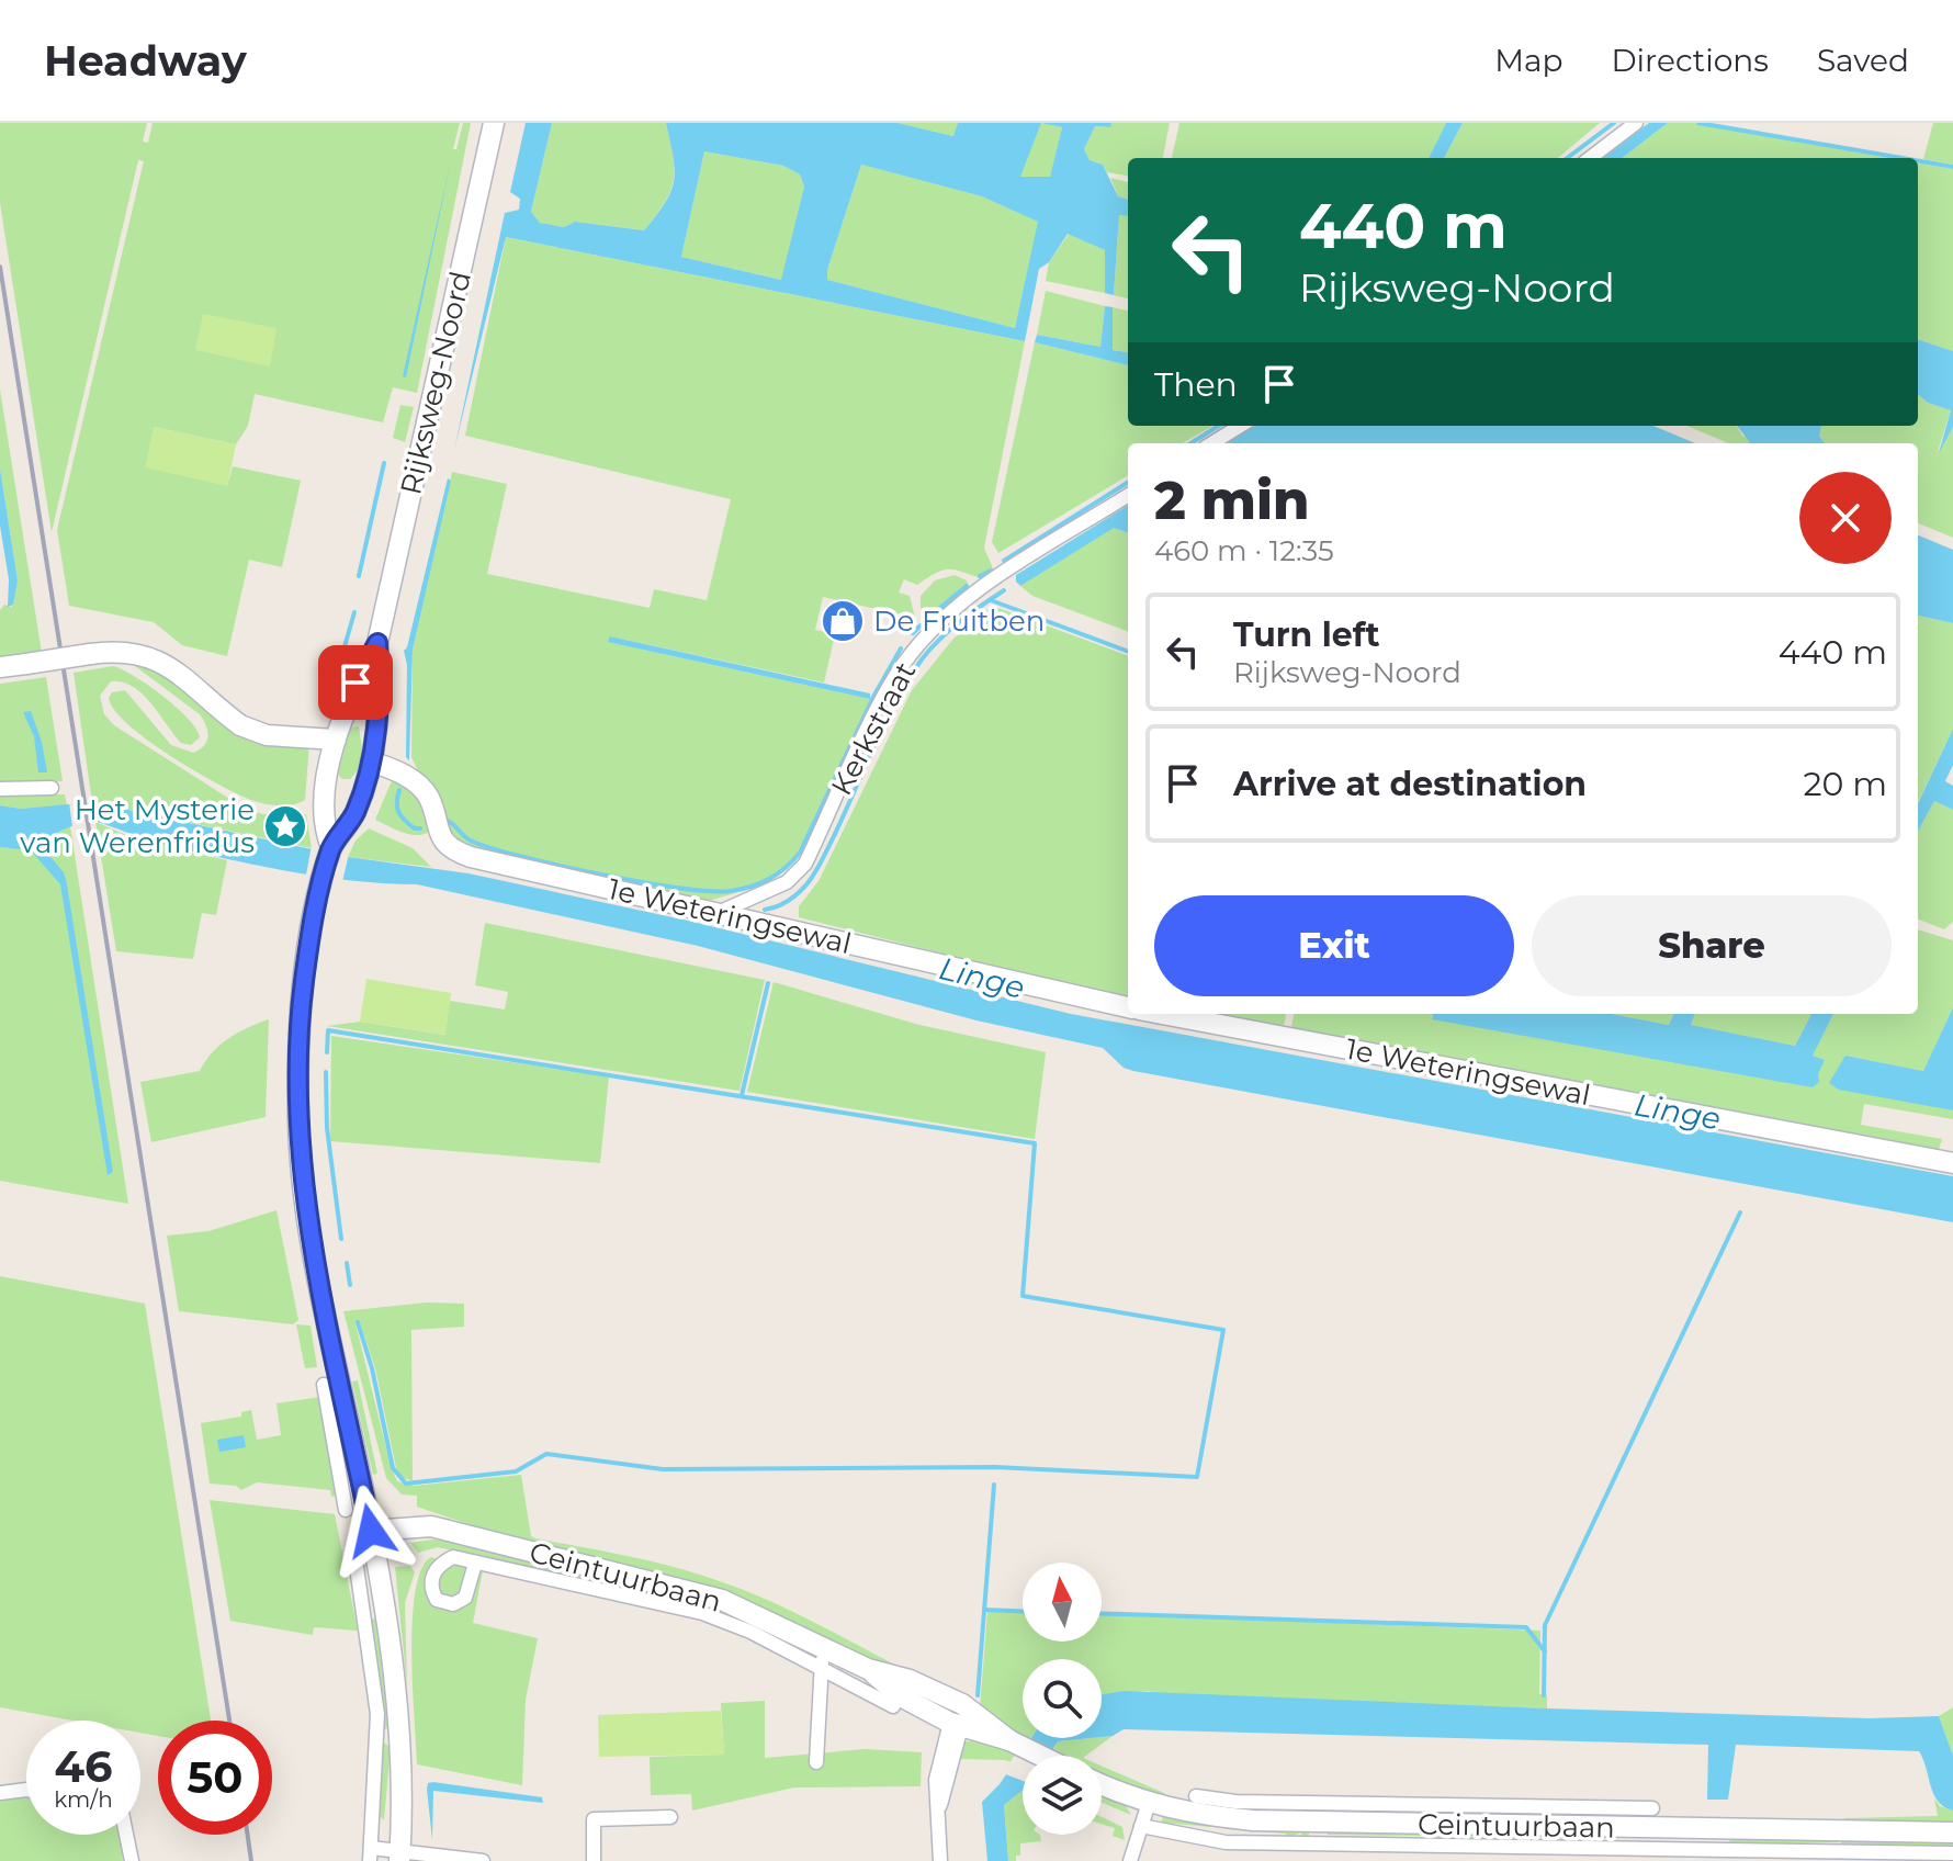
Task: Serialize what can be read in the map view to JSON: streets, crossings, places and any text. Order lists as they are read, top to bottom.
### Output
{
  "streets": {
    "street": [
      "Rijksweg-Noord",
      "Kerkstraat",
      "1e Weteringsewal",
      "Ceintuurbaan"
    ]
  },
  "crossings": [
    ["Rijksweg-Noord", "1e Weteringsewal"],
    ["Rijksweg-Noord", "Ceintuurbaan"],
    ["Kerkstraat", "1e Weteringsewal"]
  ],
  "water": ["Linge"],
  "places": {
    "shop": ["De Fruitben"],
    "place": ["Het Mysterie van Werenfridus"]
  },
  "north": "top",
  "page": {
    "header": "Headway",
    "nav": ["Map", "Directions", "Saved"],
    "turn": ["440 m", "Rijksweg-Noord"],
    "then": "Then",
    "heading": ["2 min", "460 m · 12:35"],
    "list": [
      {
        "name": "Turn left",
        "note": "Rijksweg-Noord",
        "value": "440 m"
      },
      {
        "name": "Arrive at destination",
        "value": "20 m"
      }
    ],
    "buttons": ["Exit", "Share"],
    "speed": "46 km/h",
    "limit": "50"
  }
}
